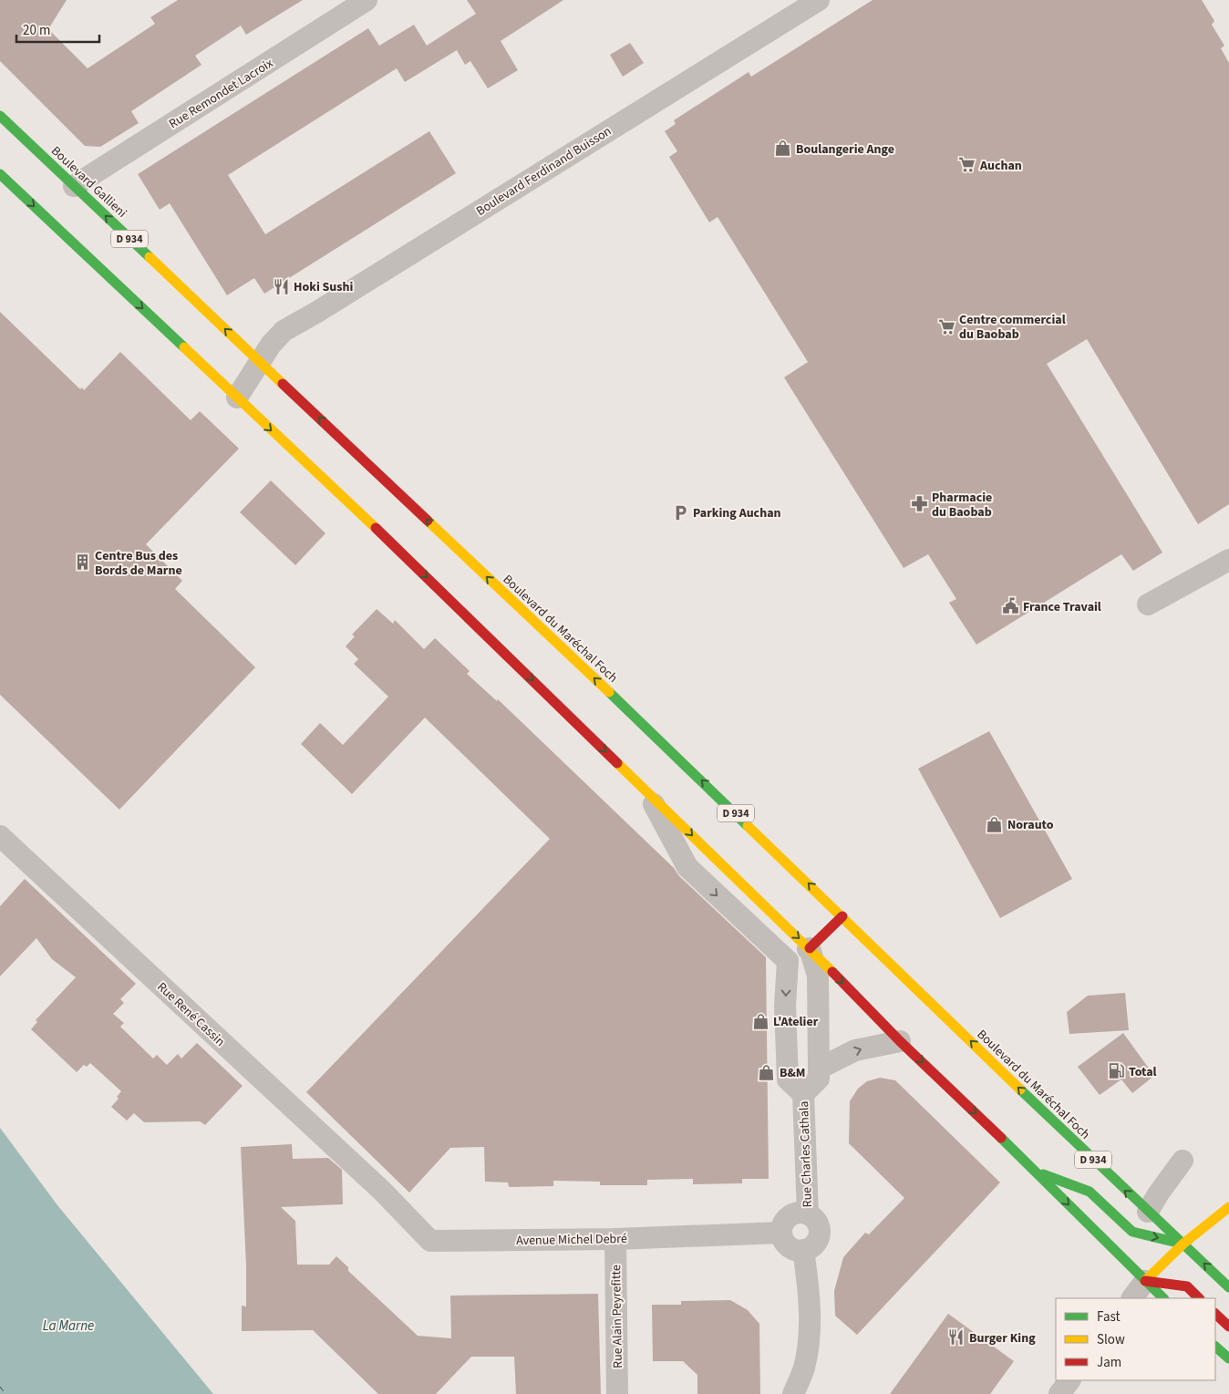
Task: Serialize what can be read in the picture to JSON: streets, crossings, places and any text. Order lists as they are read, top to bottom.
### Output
{
  "streets": {
    "main road": ["Boulevard Gallieni", "D 934", "Boulevard du Maréchal Foch"],
    "street": [
      "Rue Remondet Lacroix",
      "Boulevard Ferdinand Buisson",
      "Rue René Cassin",
      "Rue Charles Cathala",
      "Avenue Michel Debré",
      "Rue Alain Peyrefitte"
    ]
  },
  "crossings": [
    ["Rue Remondet Lacroix", "Boulevard Gallieni"],
    ["Boulevard Ferdinand Buisson", "Boulevard Gallieni"],
    ["Boulevard Ferdinand Buisson", "Boulevard du Maréchal Foch"],
    ["Boulevard Gallieni", "Boulevard du Maréchal Foch"],
    ["Rue René Cassin", "Avenue Michel Debré"],
    ["Rue Charles Cathala", "Avenue Michel Debré"],
    ["Avenue Michel Debré", "Rue Alain Peyrefitte"]
  ],
  "water": ["La Marne"],
  "places": {
    "shop": [
      "Boulangerie Ange",
      "Norauto",
      "L'Atelier",
      "B&M"
    ],
    "supermarket": ["Auchan", "Centre commercial du Baobab"],
    "restaurant": ["Hoki Sushi", "Burger King"],
    "pharmacy": ["Pharmacie du Baobab"],
    "parking": ["Parking Auchan"],
    "building": ["Centre Bus des Bords de Marne"],
    "public building": ["France Travail"],
    "fuel station": ["Total"]
  },
  "legend": ["Fast", "Slow", "Jam"],
  "scale_bar": "20 m"
}
